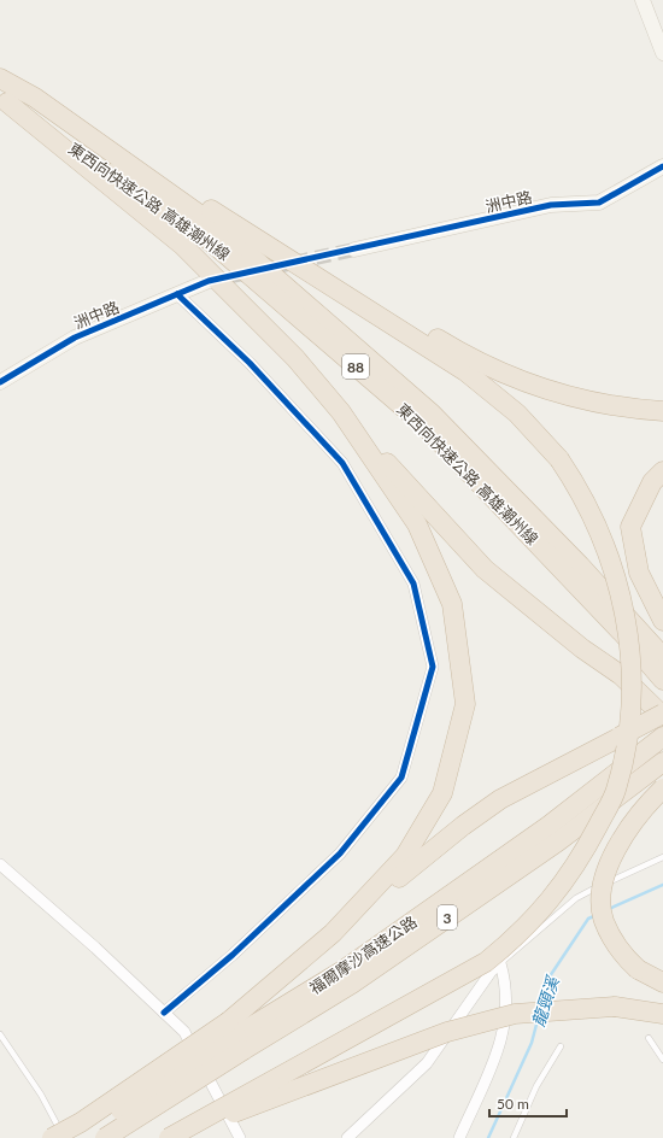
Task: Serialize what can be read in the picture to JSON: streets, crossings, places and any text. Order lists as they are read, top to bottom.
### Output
{
  "streets": {
    "highway": [
      "東西向快速公路 高雄潮州線",
      "88",
      "3",
      "福爾摩沙高速公路"
    ],
    "street": ["洲中路"]
  },
  "water": ["龍頸溪"],
  "scale_bar": "50 m"
}
